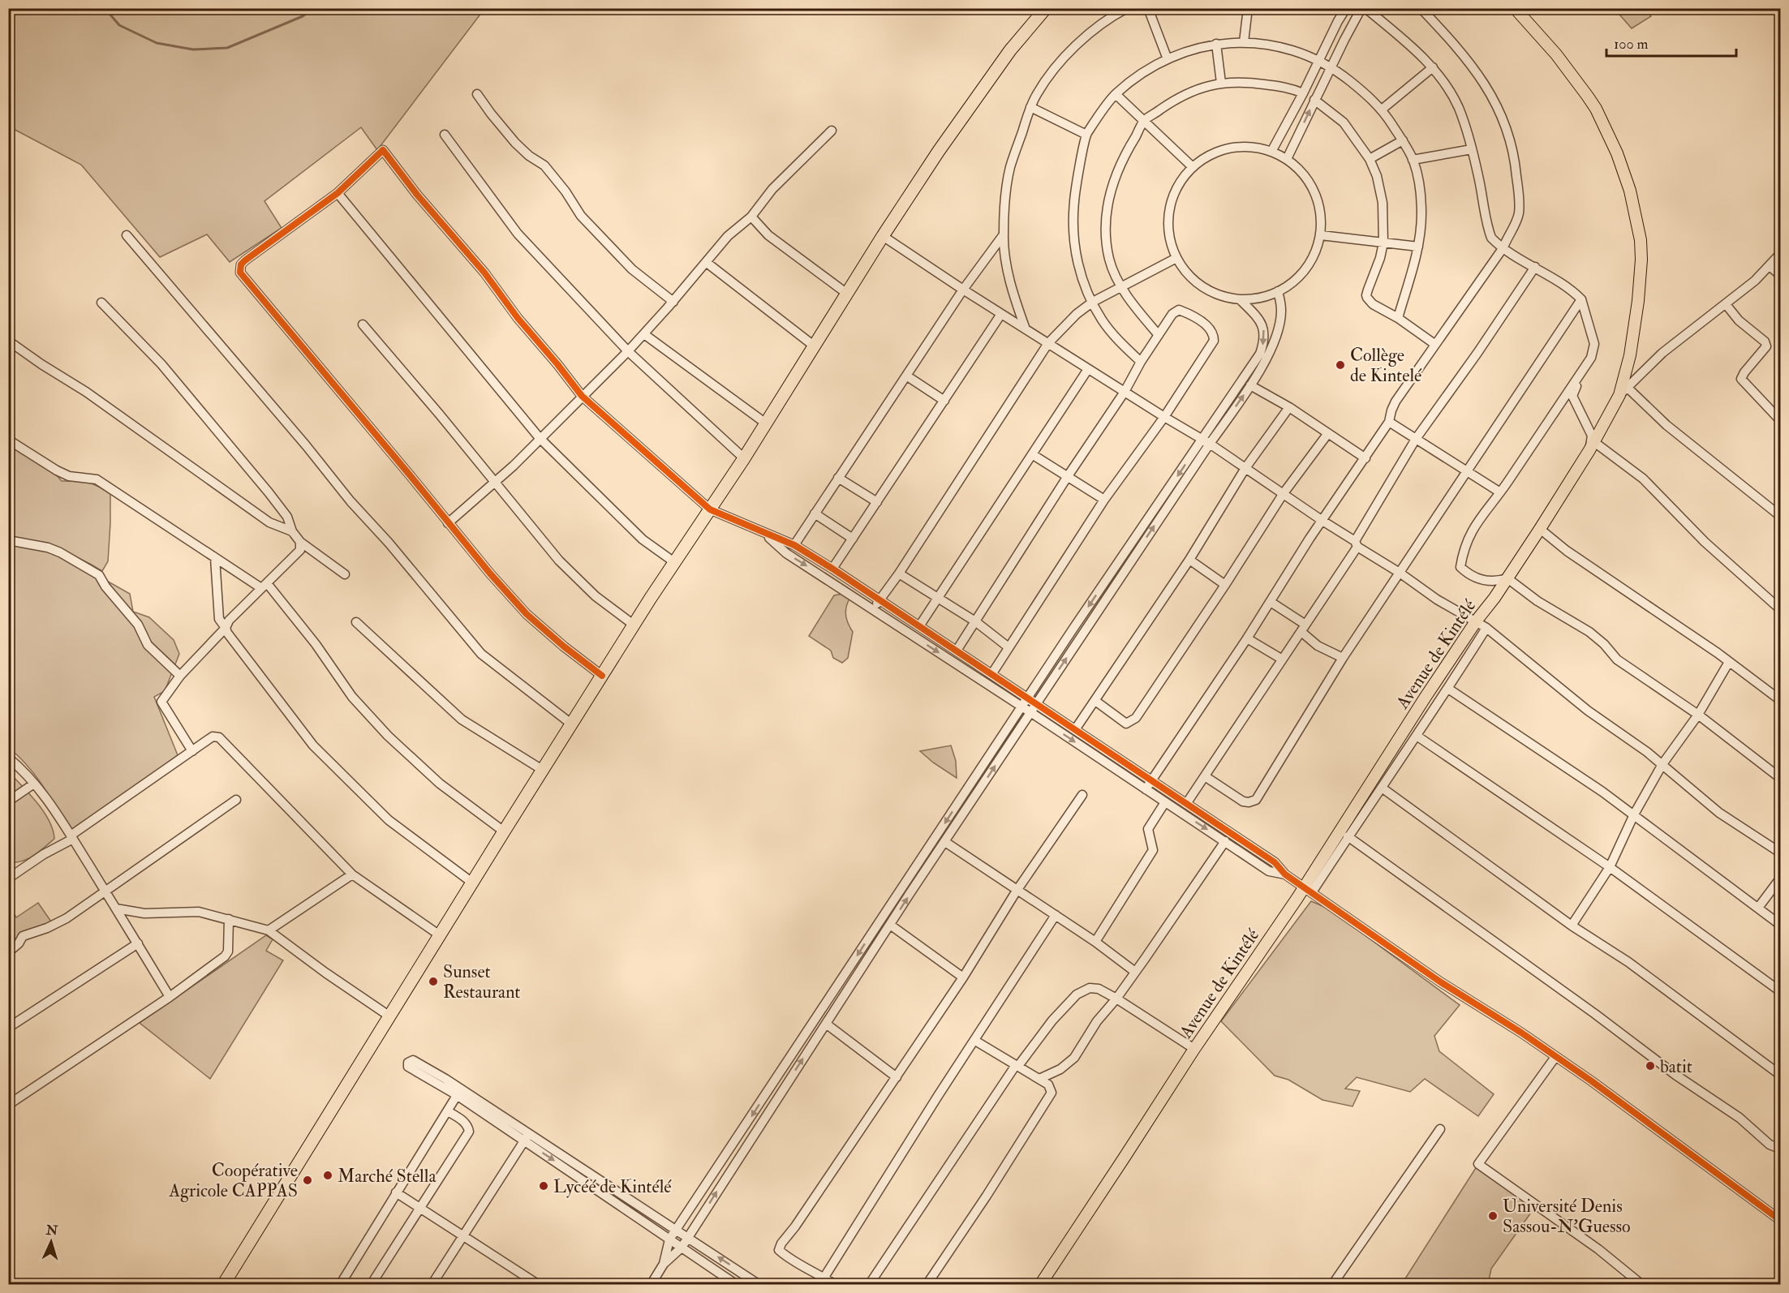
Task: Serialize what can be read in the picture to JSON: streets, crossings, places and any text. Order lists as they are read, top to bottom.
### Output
{
  "streets": {
    "main road": ["Avenue de Kintélé"]
  },
  "places": [
    "Collège de Kintelé",
    "Sunset Restaurant",
    "batit",
    "Marché Stella",
    "Coopérative Agricole CAPPAS",
    "Lycéé de Kintélé",
    "Université Denis Sassou-N'Guesso"
  ],
  "scale_bar": "100 m",
  "north": "top"
}
